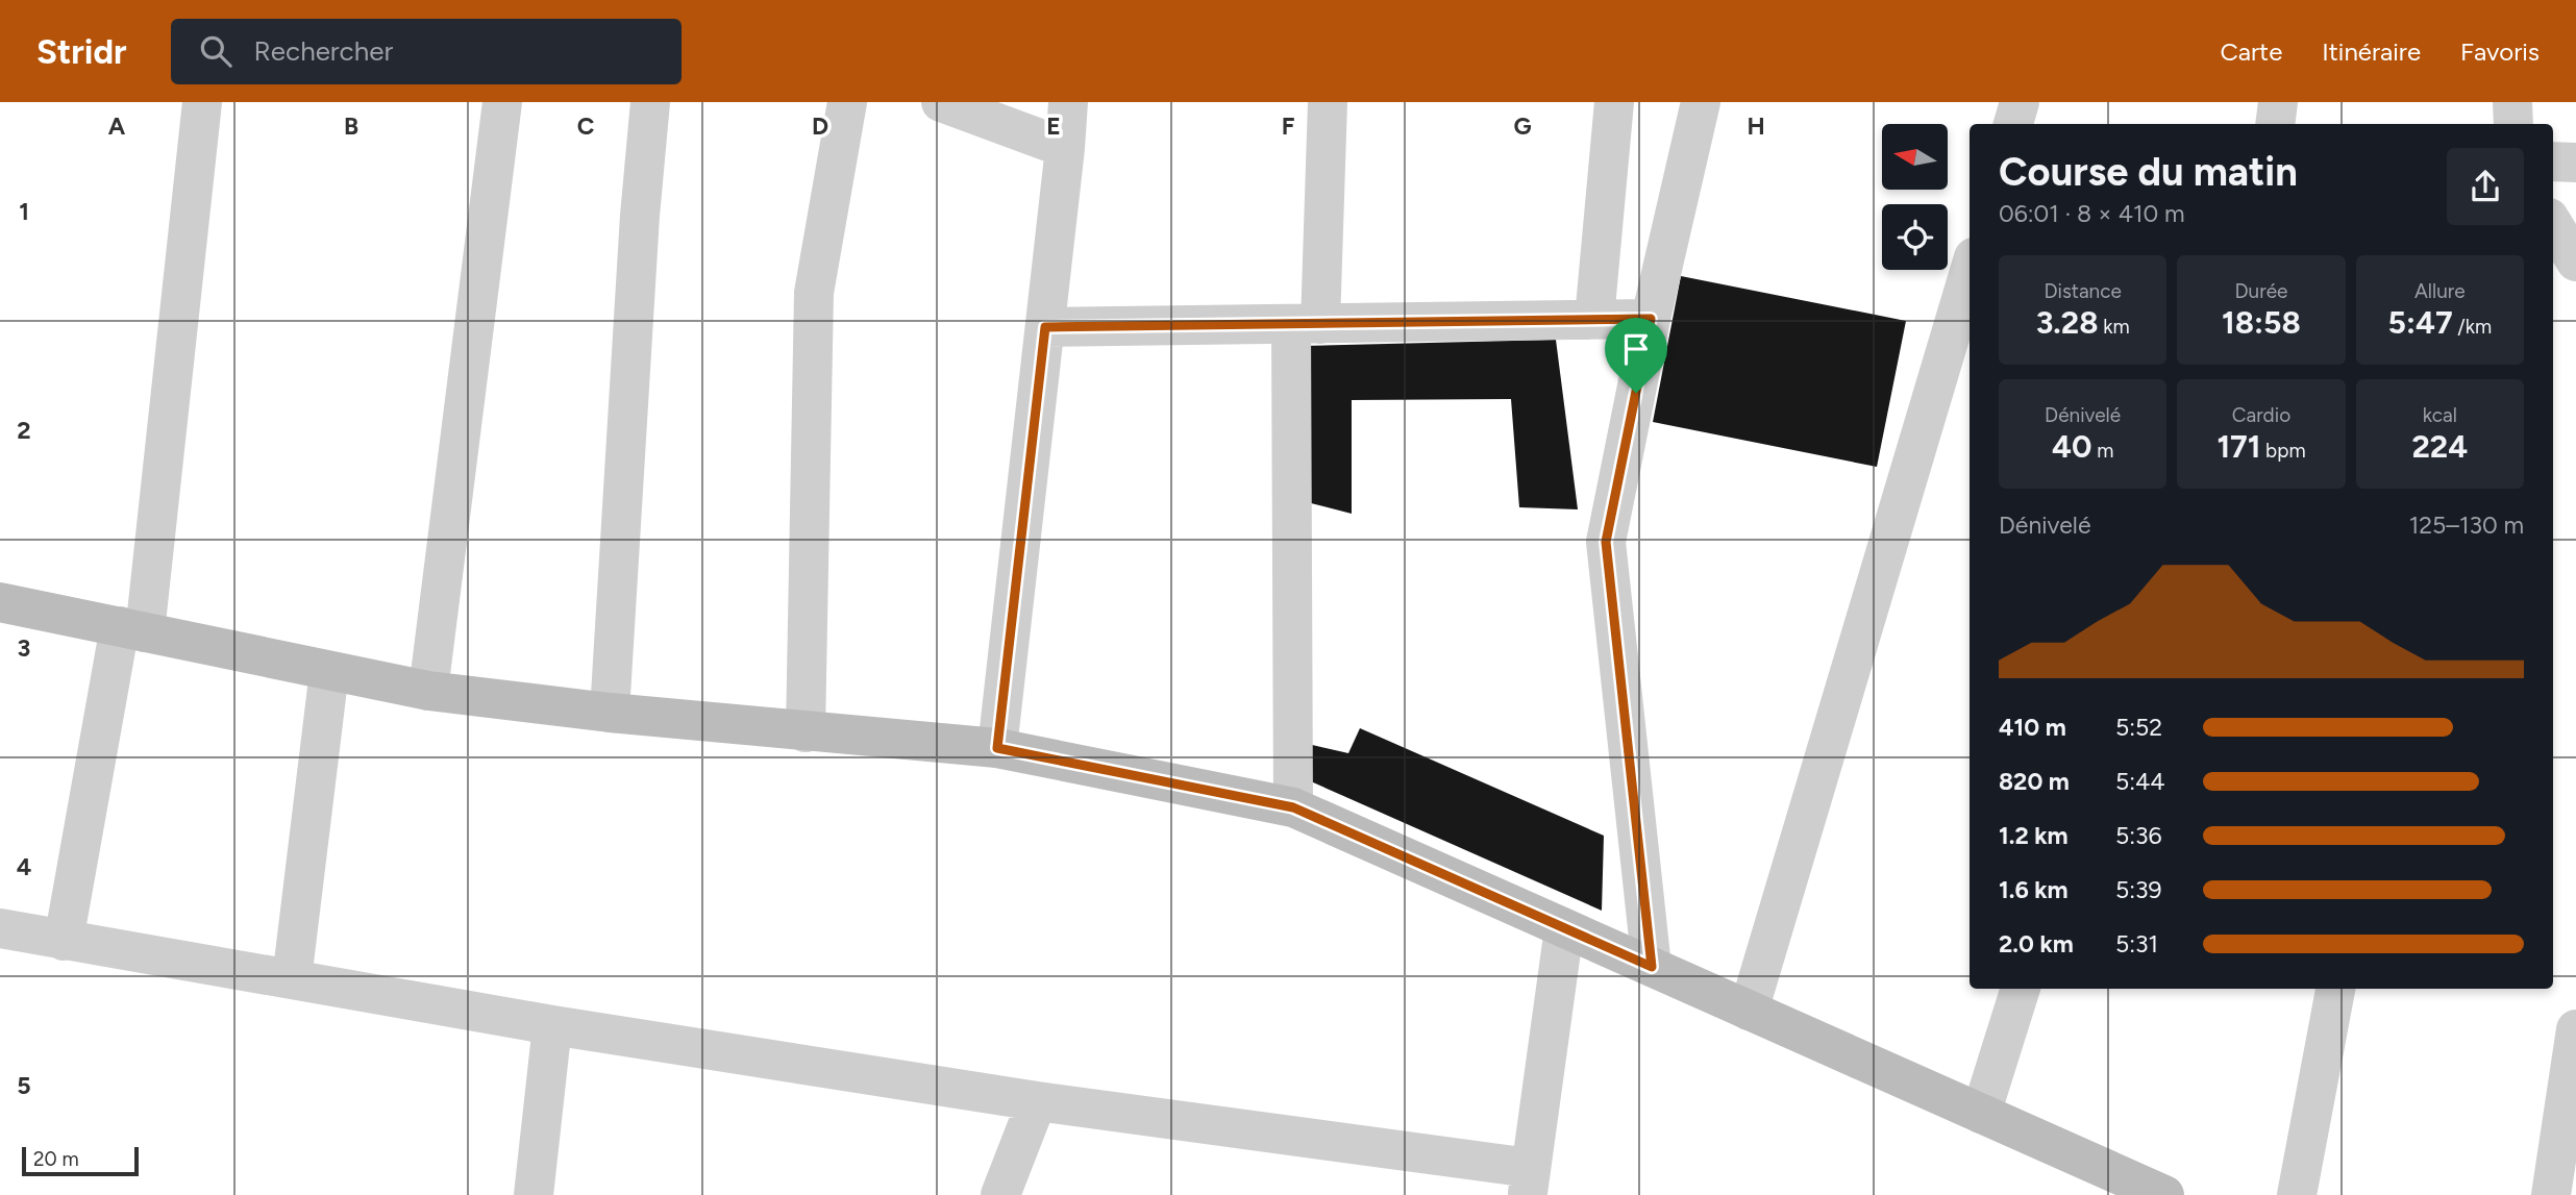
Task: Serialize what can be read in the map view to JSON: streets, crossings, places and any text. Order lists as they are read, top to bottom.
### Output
{
  "scale_bar": "20 m",
  "north": "left",
  "page": {
    "header": "Stridr",
    "search": "Rechercher",
    "nav": ["Carte", "Itinéraire", "Favoris"],
    "heading": ["Course du matin", "06:01 · 8 × 410 m"],
    "stats": [
      ["Distance", "3.28 km"],
      ["Durée", "18:58"],
      ["Allure", "5:47 /km"],
      ["Dénivelé", "40 m"],
      ["Cardio", "171 bpm"],
      ["kcal", "224"]
    ],
    "chart": ["Dénivelé", "125–130 m"],
    "list": [
      {
        "name": "410 m",
        "note": "5:52"
      },
      {
        "name": "820 m",
        "note": "5:44"
      },
      {
        "name": "1.2 km",
        "note": "5:36"
      },
      {
        "name": "1.6 km",
        "note": "5:39"
      },
      {
        "name": "2.0 km",
        "note": "5:31"
      }
    ],
    "scale": "20 m"
  },
  "grid": {
    "columns": [
      "A",
      "B",
      "C",
      "D",
      "E",
      "F",
      "G",
      "H"
    ],
    "rows": [
      "1",
      "2",
      "3",
      "4",
      "5"
    ]
  }
}
